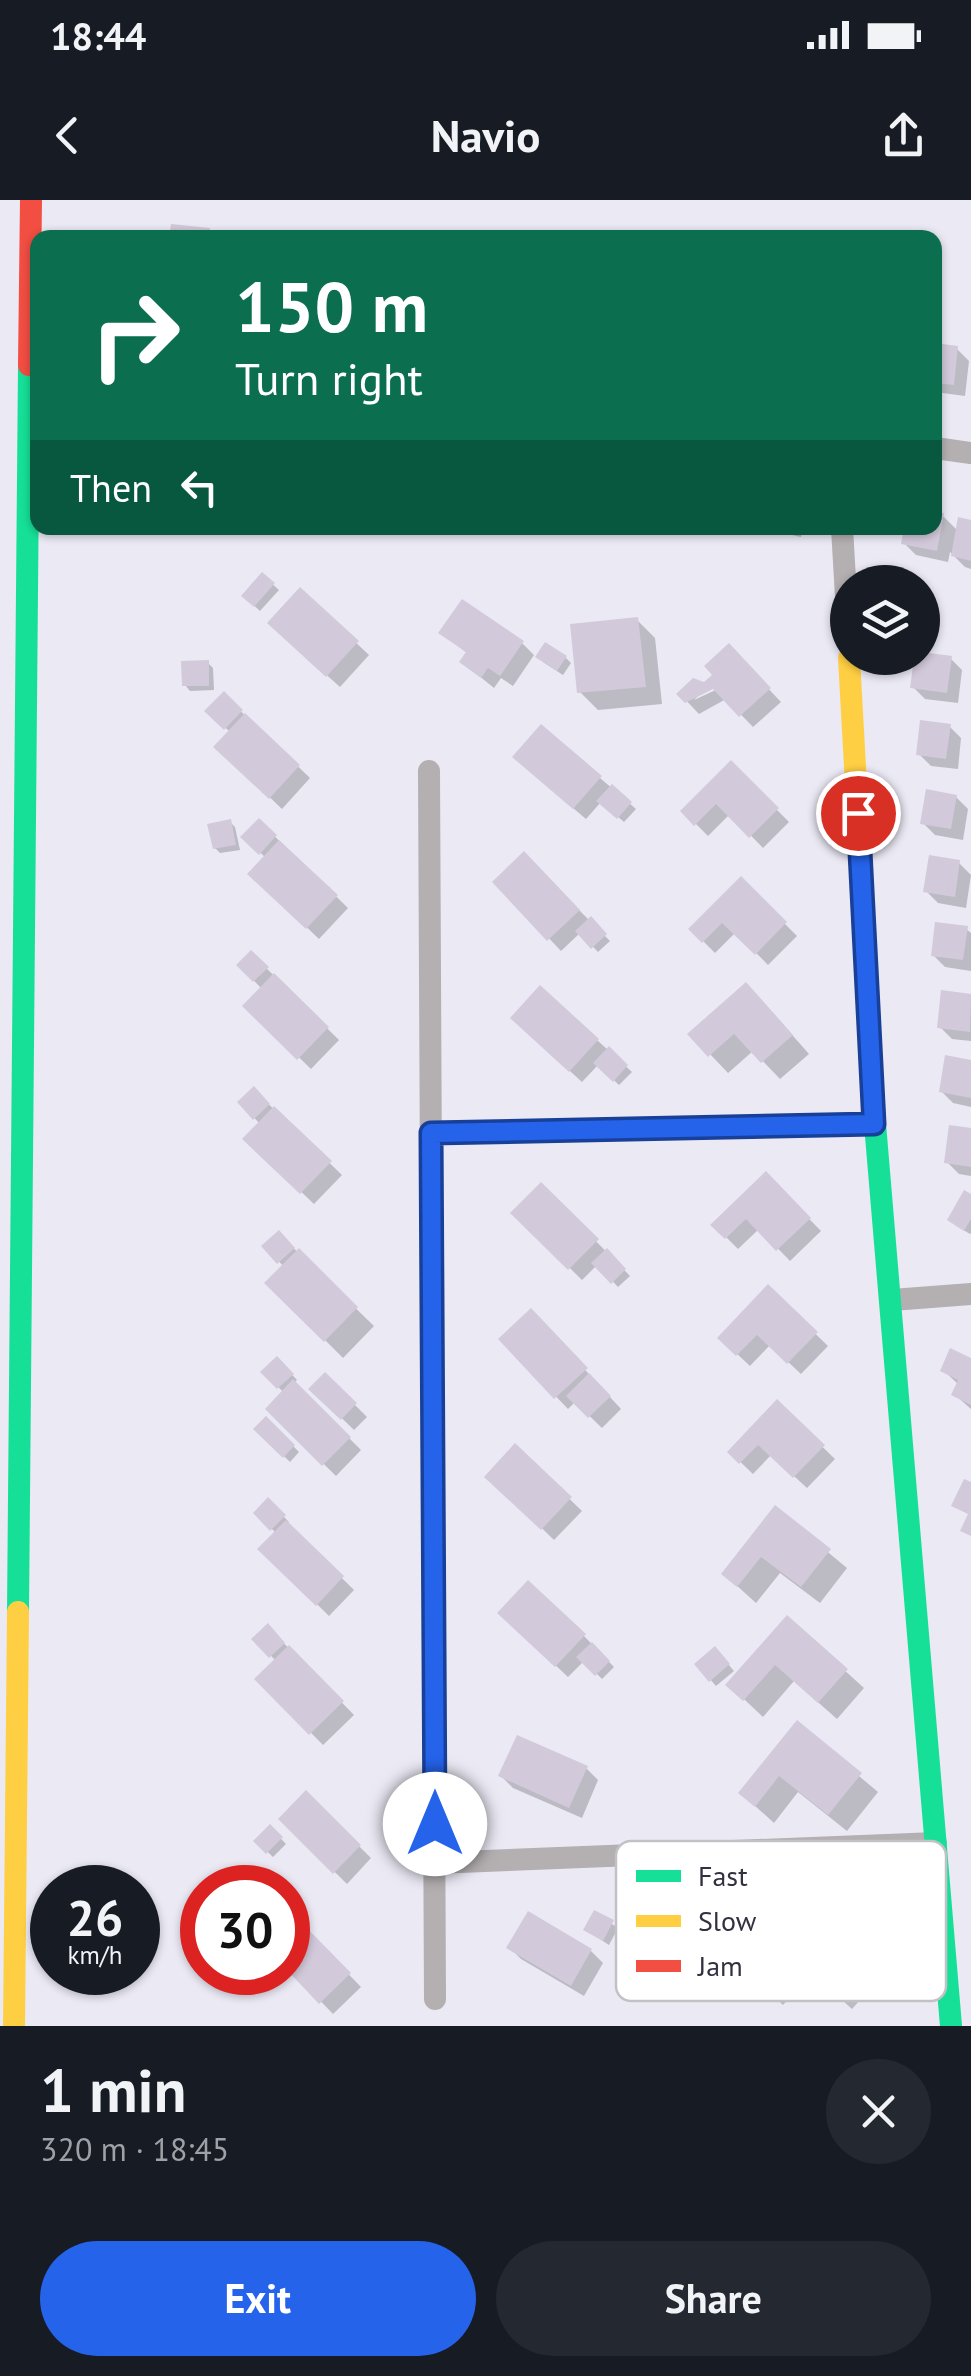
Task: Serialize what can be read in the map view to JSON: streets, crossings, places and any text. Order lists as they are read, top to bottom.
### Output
{
  "legend": ["Fast", "Slow", "Jam"],
  "page": {
    "status": "18:44",
    "header": "Navio",
    "turn": ["150 m", "Turn right"],
    "then": "Then",
    "speed": "26 km/h",
    "limit": "30",
    "heading": ["1 min", "320 m · 18:45"],
    "buttons": ["Exit", "Share"]
  }
}
